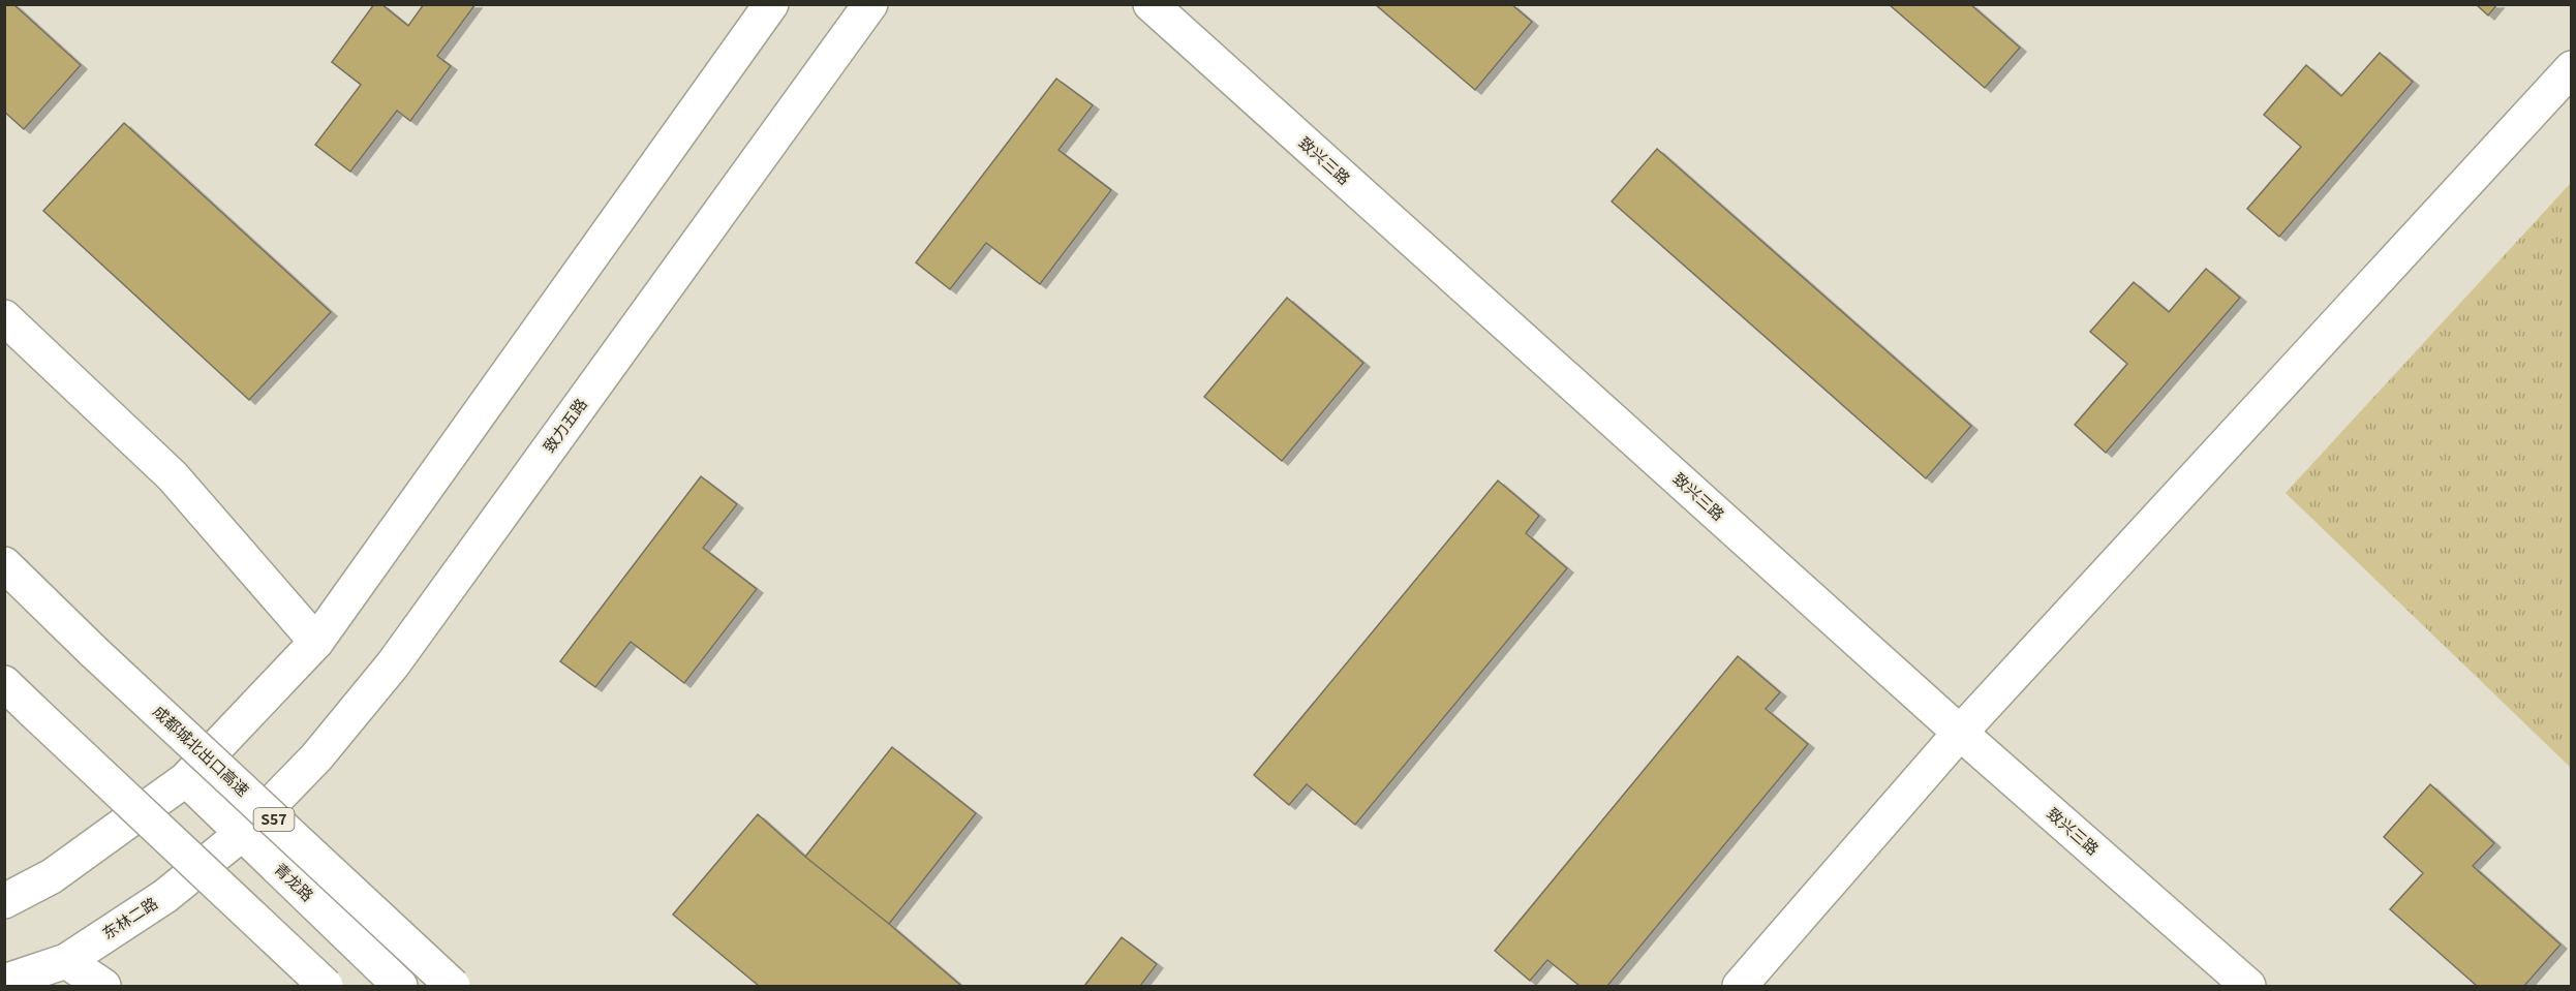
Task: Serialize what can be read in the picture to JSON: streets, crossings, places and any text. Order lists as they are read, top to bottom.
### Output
{
  "streets": {
    "main road": [
      "致兴三路",
      "致力五路",
      "成都城北出口高速",
      "S57",
      "青龙路",
      "东林二路"
    ]
  },
  "crossings": [
    ["致力五路", "青龙路"],
    ["致力五路", "东林二路"],
    ["青龙路", "东林二路"]
  ]
}
